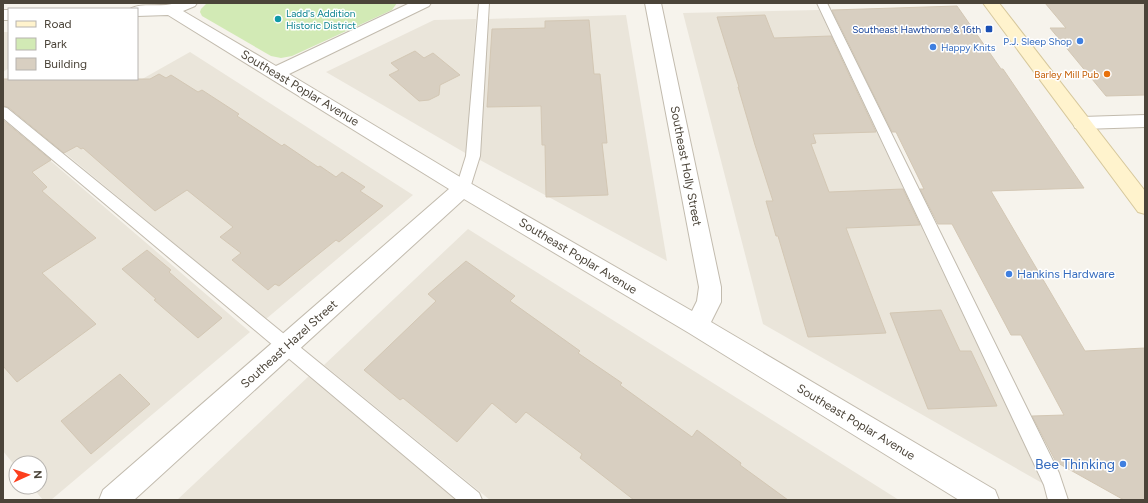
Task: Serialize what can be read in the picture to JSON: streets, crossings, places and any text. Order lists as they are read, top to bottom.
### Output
{
  "streets": {
    "street": ["Southeast Poplar Avenue", "Southeast Holly Street", "Southeast Hazel Street"]
  },
  "crossings": [
    ["Southeast Poplar Avenue", "Southeast Holly Street"],
    ["Southeast Poplar Avenue", "Southeast Hazel Street"]
  ],
  "places": {
    "other": [
      "Ladd's Addition Historic District",
      "P.J. Sleep Shop",
      "Happy Knits",
      "Barley Mill Pub",
      "Hankins Hardware",
      "Bee Thinking"
    ],
    "transit": ["Southeast Hawthorne & 16th"]
  },
  "legend": ["Road", "Park", "Building"],
  "north": "right"
}
